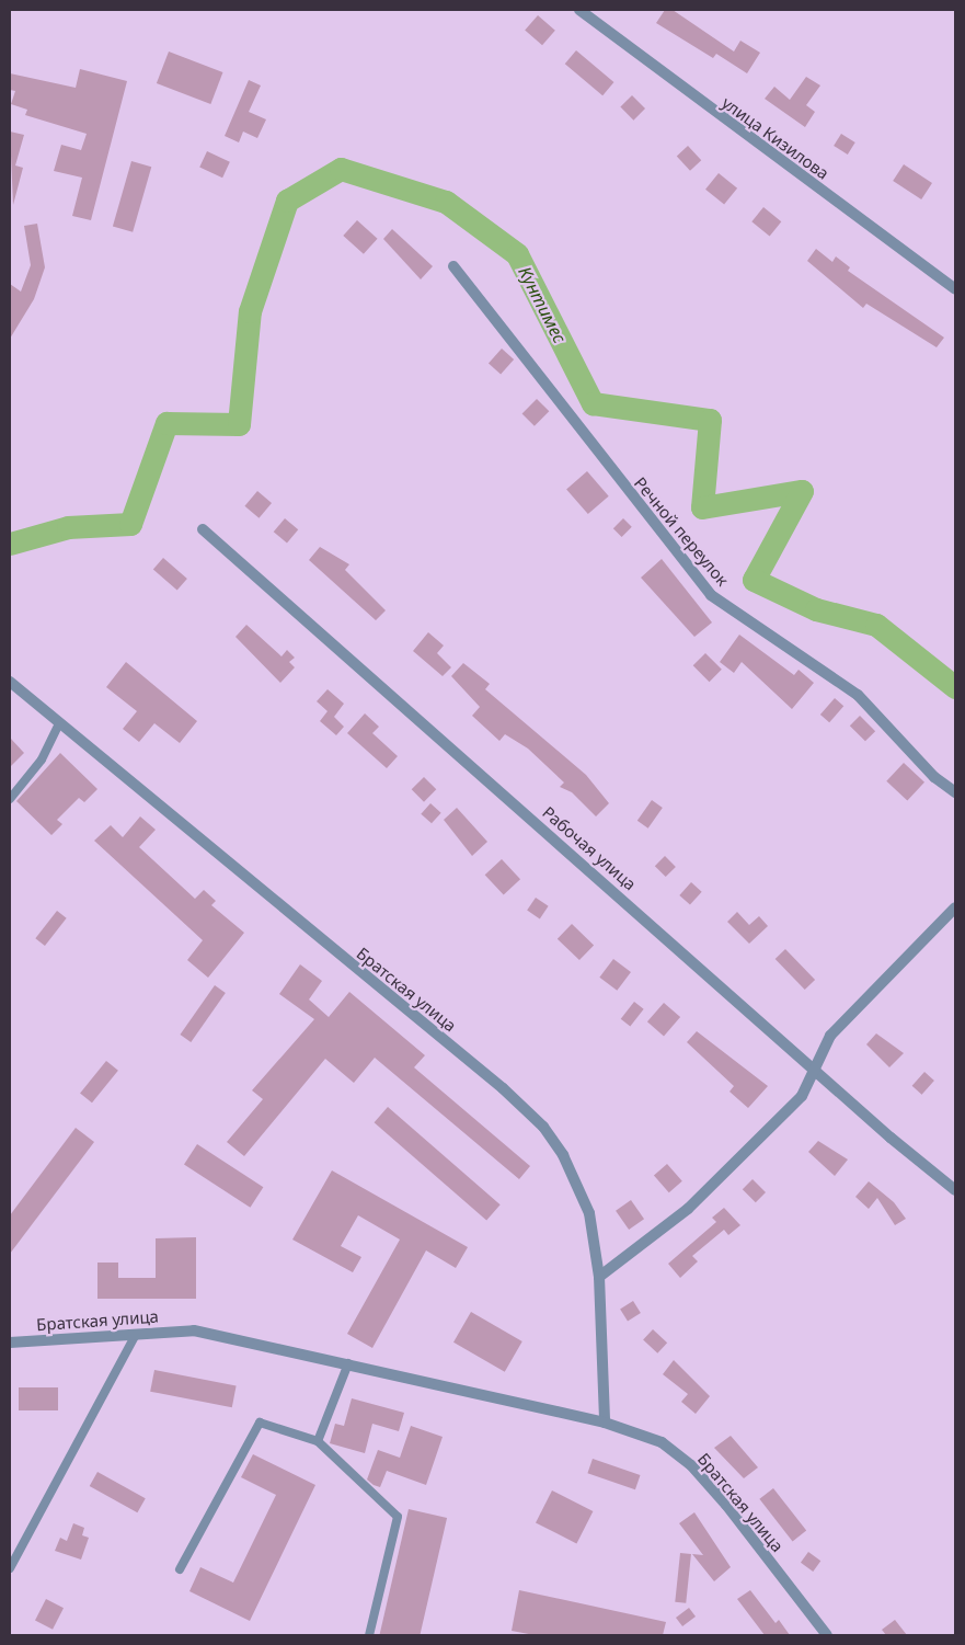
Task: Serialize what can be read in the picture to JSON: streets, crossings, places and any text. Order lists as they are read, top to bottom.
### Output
{
  "streets": {
    "street": [
      "улица Кизилова",
      "Речной переулок",
      "Рабочая улица",
      "Братская улица"
    ]
  },
  "water": ["Кунтимес"]
}
